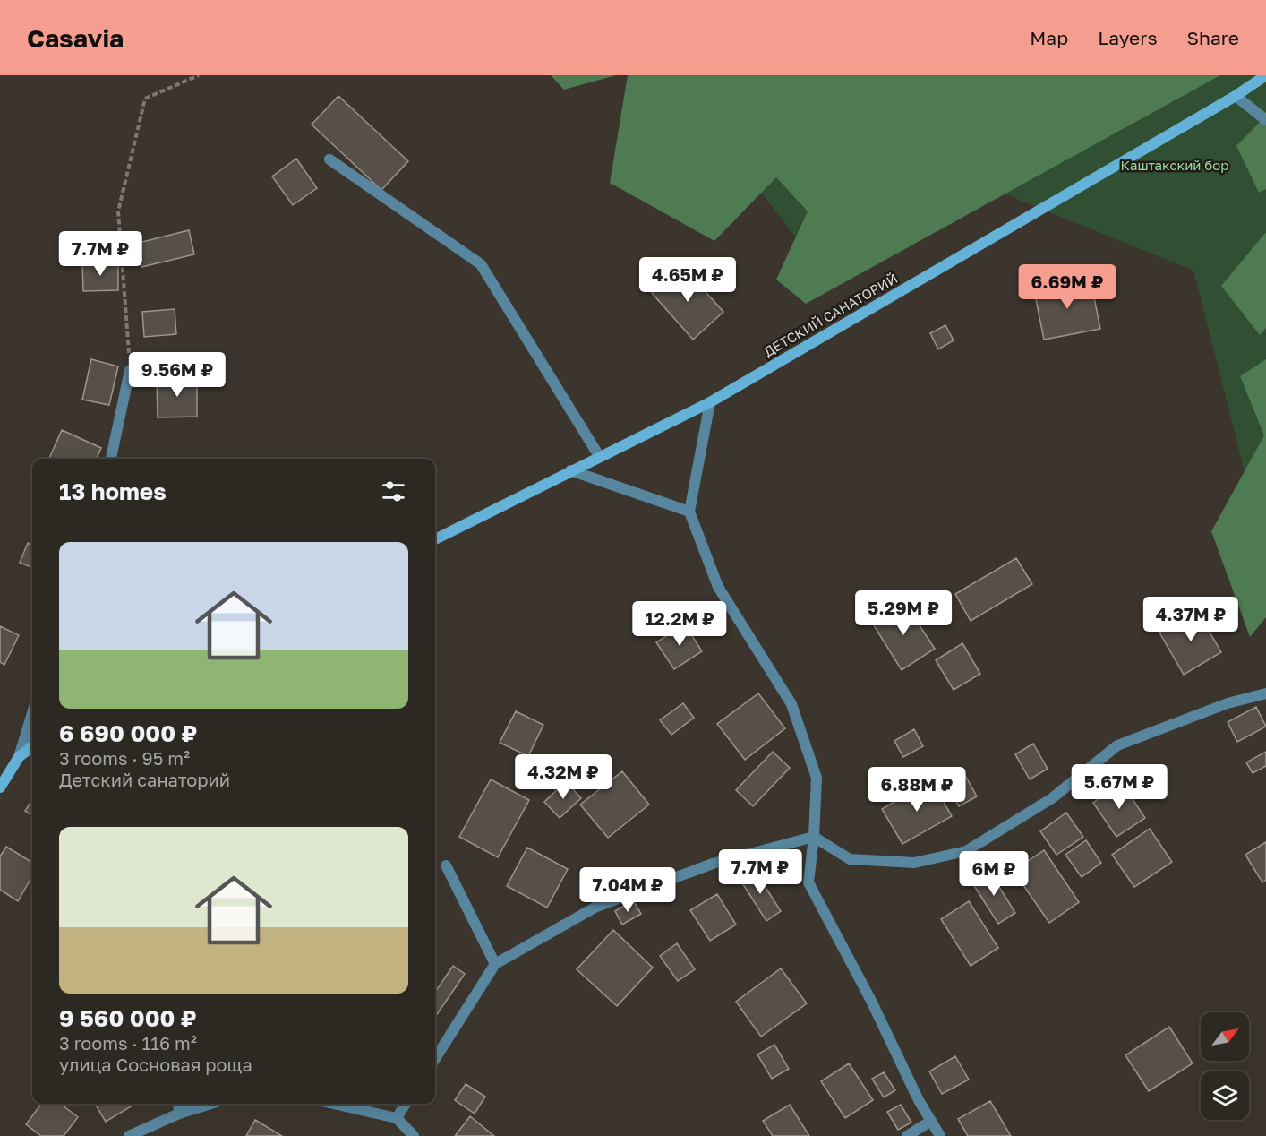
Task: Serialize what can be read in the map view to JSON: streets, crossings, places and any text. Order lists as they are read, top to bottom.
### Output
{
  "streets": {
    "main road": ["ДЕТСКИЙ САНАТОРИЙ"]
  },
  "parks": ["Каштакский бор"],
  "north": "top right",
  "page": {
    "header": "Casavia",
    "nav": ["Map", "Layers", "Share"],
    "price": [
      "7.7M ₽",
      "4.65M ₽",
      "6.69M ₽",
      "9.56M ₽",
      "5.29M ₽",
      "4.37M ₽",
      "12.2M ₽",
      "4.32M ₽",
      "5.67M ₽",
      "6.88M ₽",
      "7.7M ₽",
      "6M ₽",
      "7.04M ₽"
    ],
    "heading": "13 homes",
    "list": [
      {
        "name": "6 690 000 ₽",
        "note": "3 rooms · 95 m² · Детский санаторий"
      },
      {
        "name": "9 560 000 ₽",
        "note": "3 rooms · 116 m² · улица Сосновая роща"
      }
    ]
  }
}
